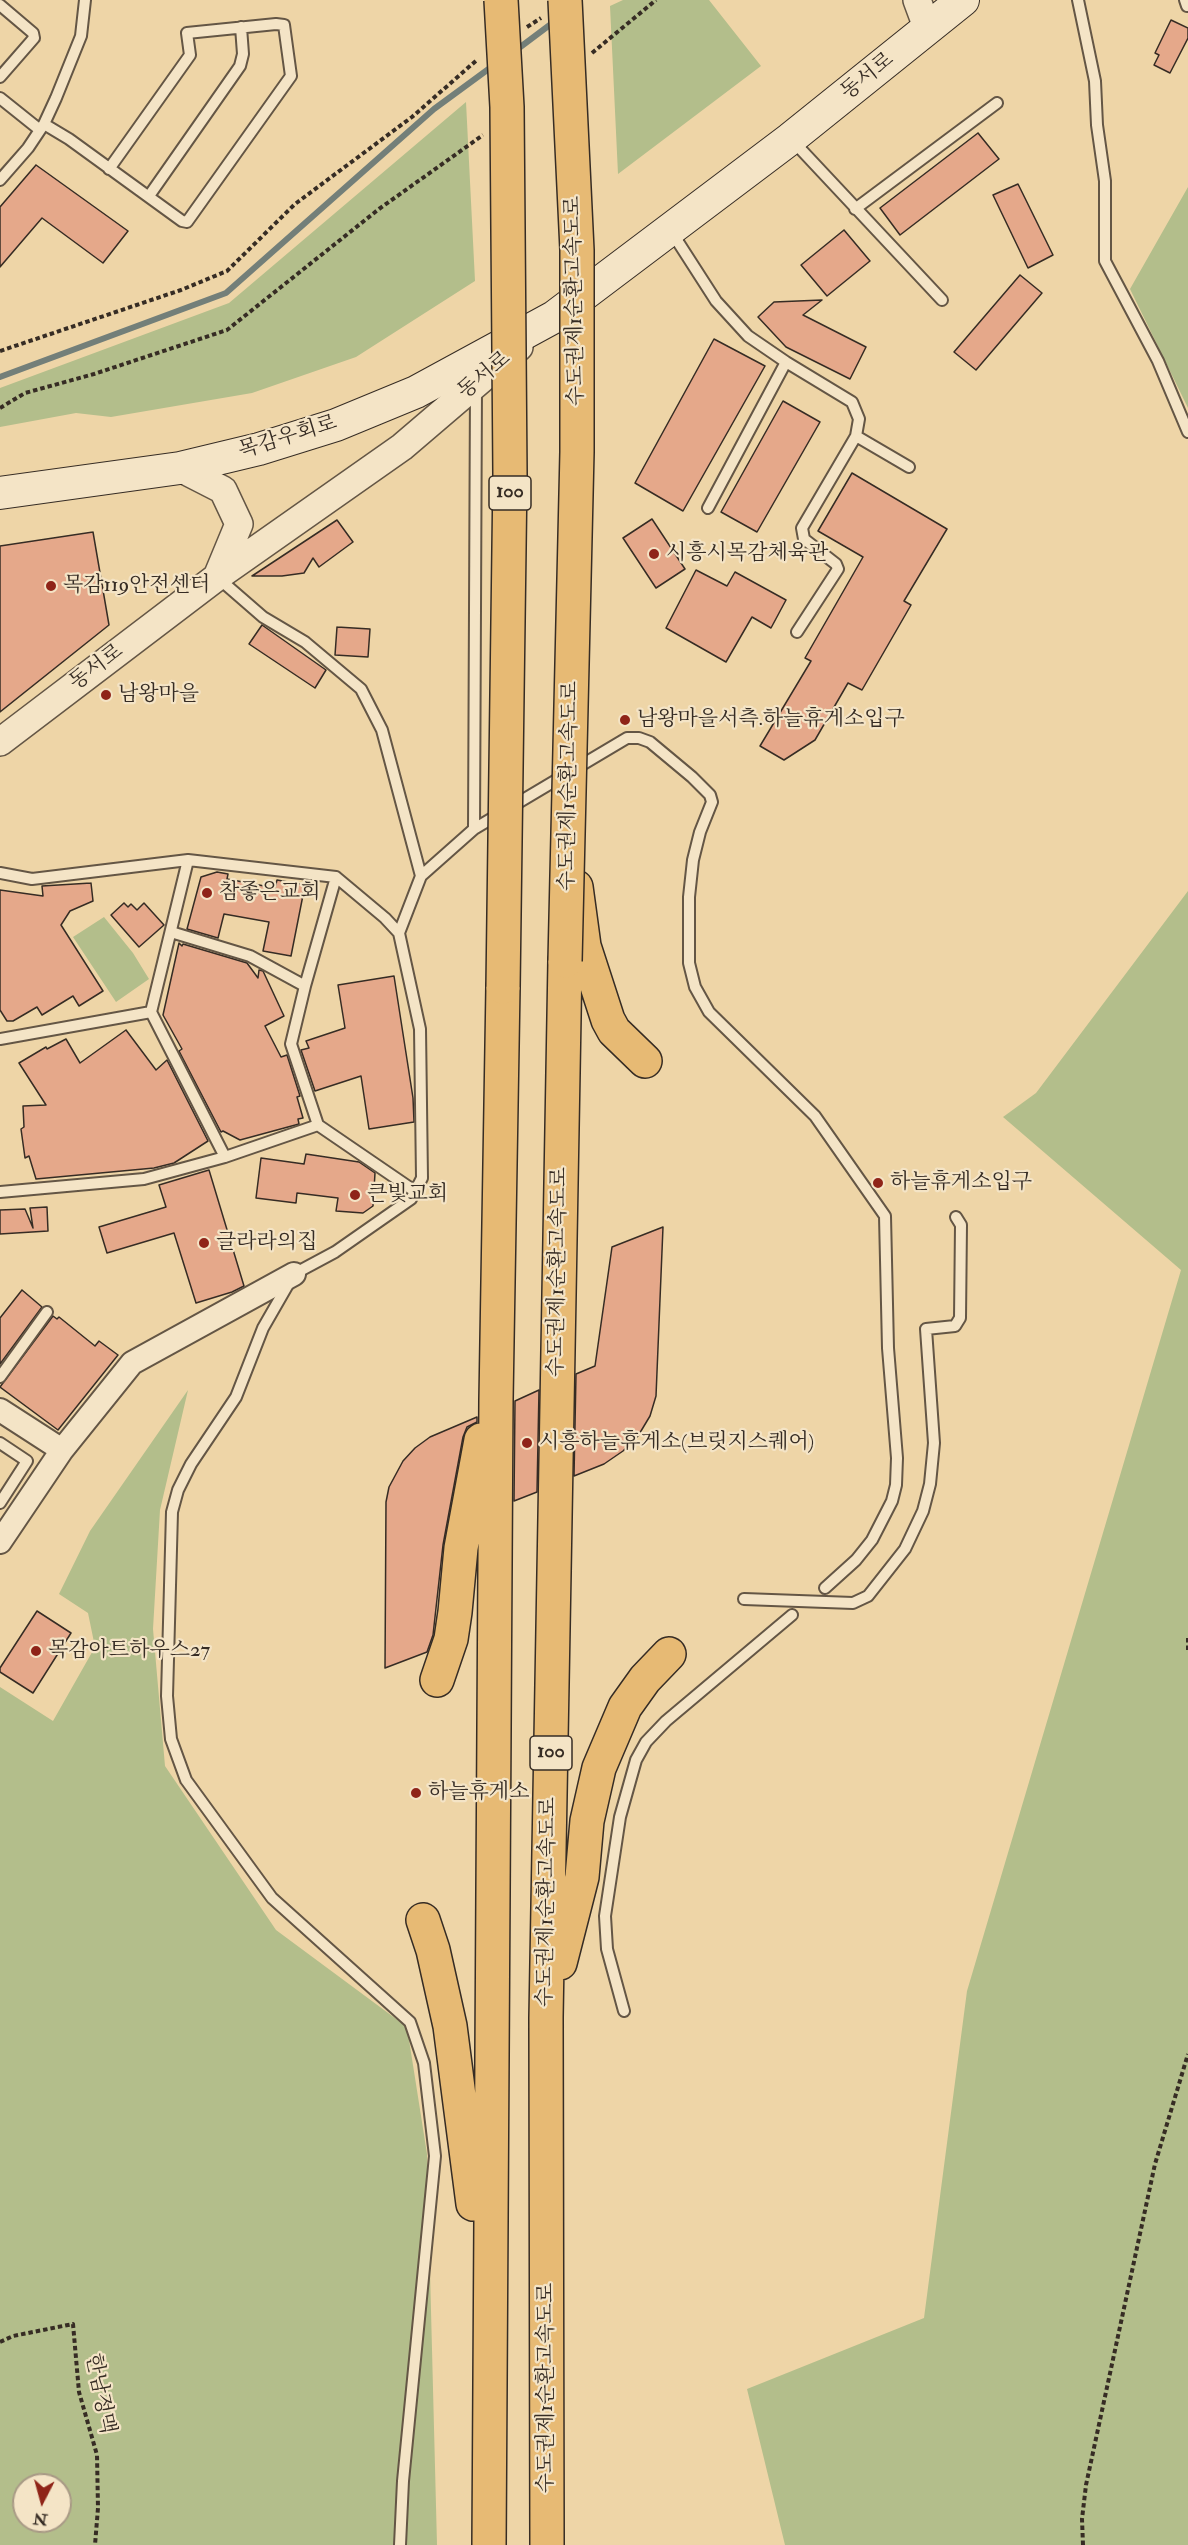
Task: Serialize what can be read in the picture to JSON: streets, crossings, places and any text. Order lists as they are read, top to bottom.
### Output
{
  "streets": {
    "highway": ["수도권제1순환고속도로", "100"],
    "main road": ["동서로", "목감우회로"],
    "path": ["한남정맥"]
  },
  "crossings": [
    ["동서로", "목감우회로"]
  ],
  "places": [
    "시흥시목감체육관",
    "목감119안전센터",
    "남왕마을",
    "남왕마을서측.하늘휴게소입구",
    "참좋은교회",
    "하늘휴게소입구",
    "큰빛교회",
    "글라라의집",
    "시흥하늘휴게소(브릿지스퀘어)",
    "목감아트하우스27",
    "하늘휴게소"
  ],
  "north": "bottom"
}
